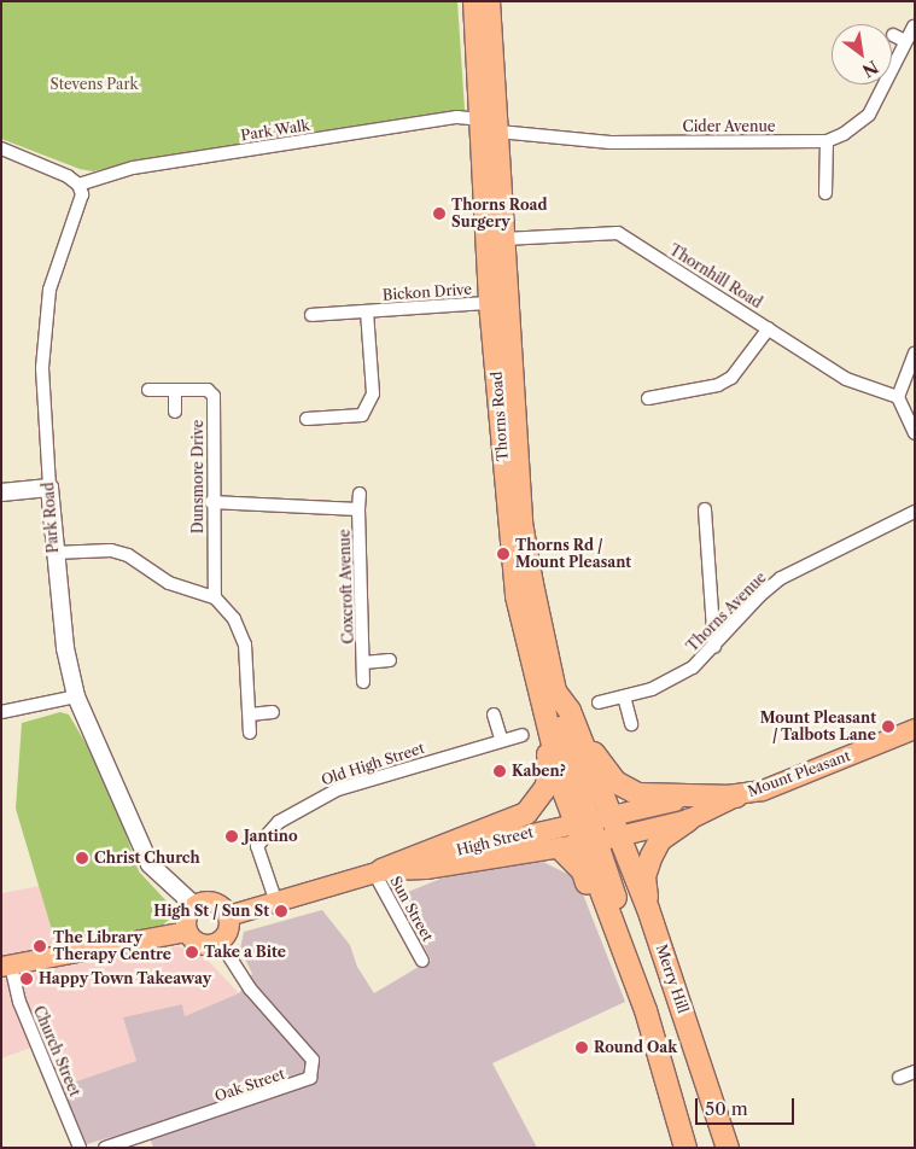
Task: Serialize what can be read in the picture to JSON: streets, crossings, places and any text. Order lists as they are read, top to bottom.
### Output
{
  "streets": {
    "highway": ["Thorns Road", "Merry Hill"],
    "main road": ["Mount Pleasant", "High Street"],
    "street": [
      "Cider Avenue",
      "Park Walk",
      "Thornhill Road",
      "Bickon Drive",
      "Dunsmore Drive",
      "Park Road",
      "Coxcroft Avenue",
      "Thorns Avenue",
      "Old High Street",
      "Sun Street",
      "Church Street",
      "Oak Street"
    ]
  },
  "crossings": [
    ["Cider Avenue", "Thorns Road"],
    ["Park Walk", "Thorns Road"],
    ["Park Walk", "Park Road"],
    ["Thornhill Road", "Thorns Road"],
    ["Bickon Drive", "Thorns Road"],
    ["Thorns Road", "Mount Pleasant"],
    ["Thorns Road", "High Street"],
    ["Thorns Road", "Merry Hill"],
    ["Dunsmore Drive", "Coxcroft Avenue"],
    ["Park Road", "High Street"],
    ["Park Road", "Oak Street"],
    ["Old High Street", "High Street"],
    ["Mount Pleasant", "High Street"],
    ["Mount Pleasant", "Merry Hill"],
    ["High Street", "Sun Street"],
    ["High Street", "Merry Hill"],
    ["High Street", "Oak Street"]
  ],
  "parks": ["Stevens Park"],
  "places": [
    "Thorns Road Surgery",
    "Thorns Rd / Mount Pleasant",
    "Mount Pleasant / Talbots Lane",
    "Kaben?",
    "Jantino",
    "Christ Church",
    "High St / Sun St",
    "The Library Therapy Centre",
    "Take a Bite",
    "Happy Town Takeaway",
    "Round Oak"
  ],
  "scale_bar": "50 m",
  "north": "bottom right"
}
